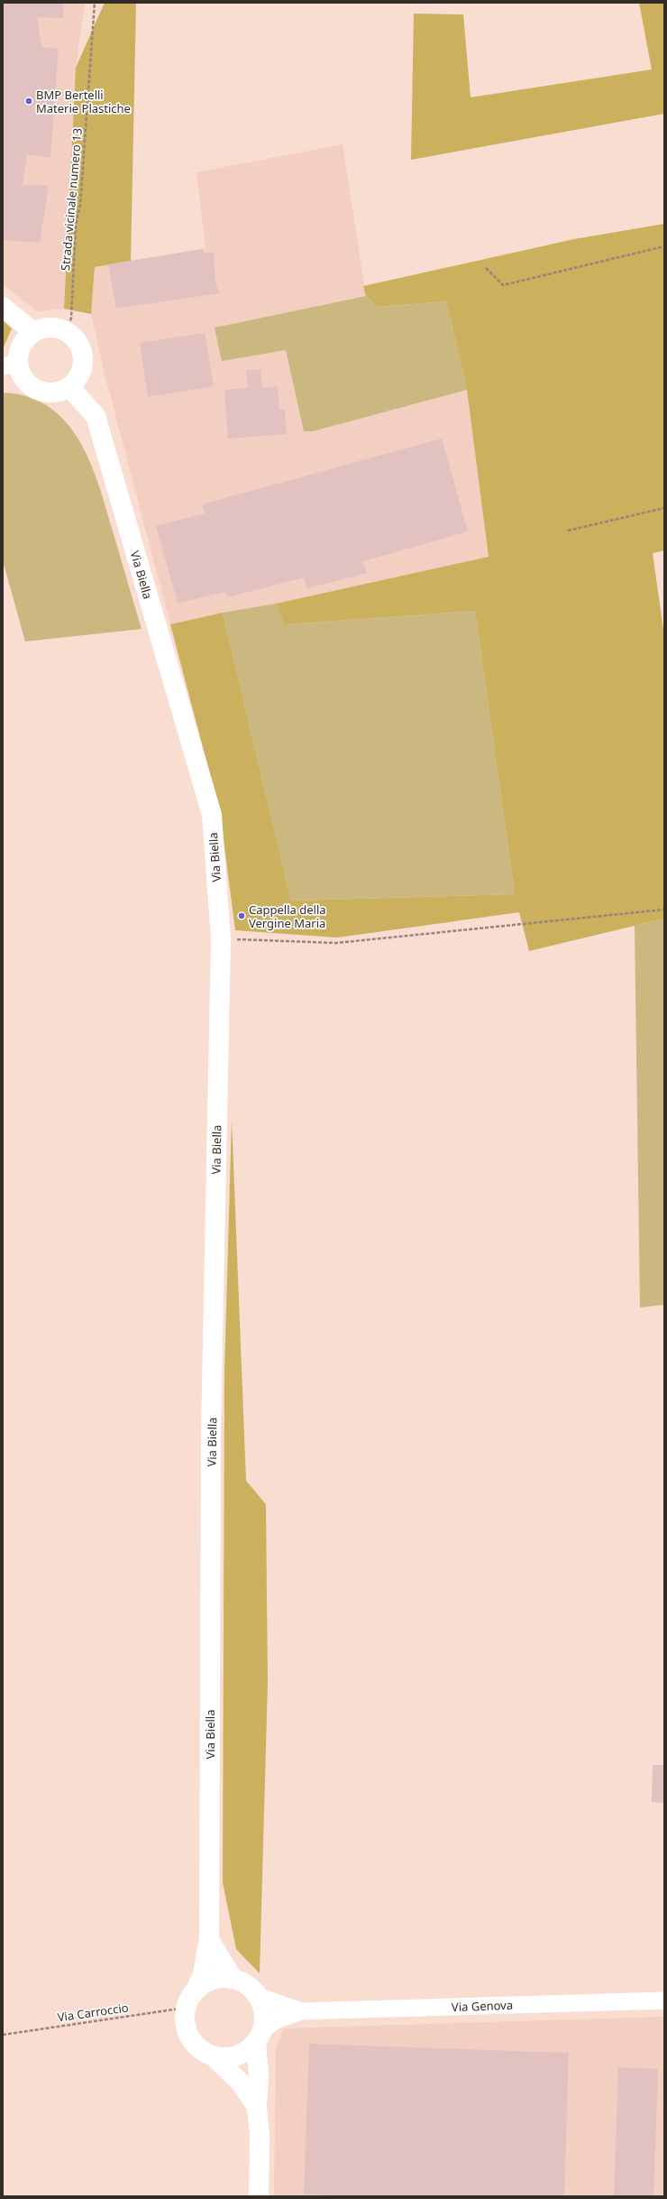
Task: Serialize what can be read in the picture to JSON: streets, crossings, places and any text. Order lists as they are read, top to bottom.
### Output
{
  "streets": {
    "street": ["Via Biella", "Via Genova"],
    "path": ["Strada vicinale numero 13", "Via Carroccio"]
  },
  "crossings": [
    ["Strada vicinale numero 13", "Via Biella"],
    ["Via Biella", "Via Genova"],
    ["Via Biella", "Via Carroccio"],
    ["Via Genova", "Via Carroccio"]
  ],
  "places": ["BMP Bertelli Materie Plastiche", "Cappella della Vergine Maria"]
}
